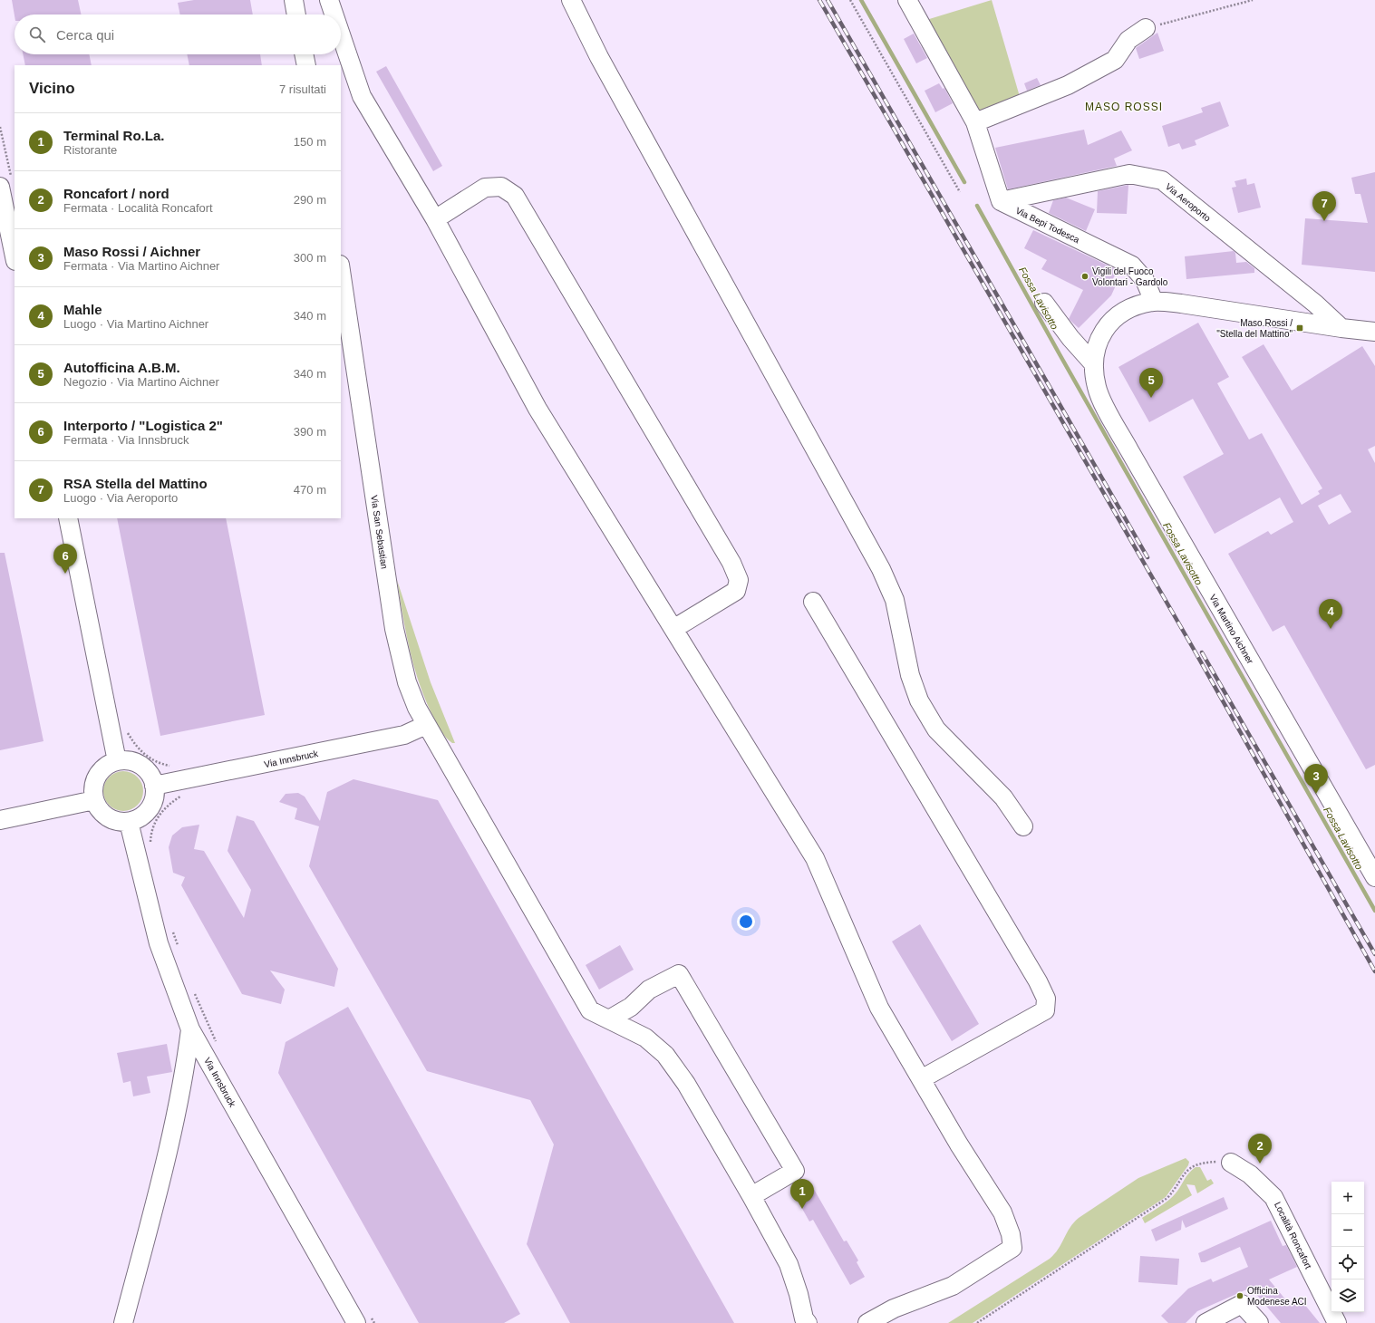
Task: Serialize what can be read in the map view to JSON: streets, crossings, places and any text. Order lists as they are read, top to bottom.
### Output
{
  "streets": {
    "street": [
      "Via Aeroporto",
      "Via Bepi Todesca",
      "Via San Sebastian",
      "Via Martino Aichner",
      "Via Innsbruck",
      "Località Roncafort"
    ]
  },
  "crossings": [
    ["Via Aeroporto", "Via Bepi Todesca"],
    ["Via Bepi Todesca", "Via Martino Aichner"],
    ["Via San Sebastian", "Via Innsbruck"]
  ],
  "districts": ["MASO ROSSI"],
  "water": ["Fossa Lavisotto"],
  "places": {
    "other": ["Vigili del Fuoco Volontari - Gardolo", "Officina Modenese ACI"],
    "transit": ["Maso Rossi / \"Stella del Mattino\""]
  },
  "page": {
    "search": "Cerca qui",
    "heading": ["Vicino", "7 risultati"],
    "list": [
      {
        "mark": "1",
        "name": "Terminal Ro.La.",
        "note": "Ristorante",
        "value": "150 m"
      },
      {
        "mark": "2",
        "name": "Roncafort / nord",
        "note": "Fermata · Località Roncafort",
        "value": "290 m"
      },
      {
        "mark": "3",
        "name": "Maso Rossi / Aichner",
        "note": "Fermata · Via Martino Aichner",
        "value": "300 m"
      },
      {
        "mark": "4",
        "name": "Mahle",
        "note": "Luogo · Via Martino Aichner",
        "value": "340 m"
      },
      {
        "mark": "5",
        "name": "Autofficina A.B.M.",
        "note": "Negozio · Via Martino Aichner",
        "value": "340 m"
      },
      {
        "mark": "6",
        "name": "Interporto / \"Logistica 2\"",
        "note": "Fermata · Via Innsbruck",
        "value": "390 m"
      },
      {
        "mark": "7",
        "name": "RSA Stella del Mattino",
        "note": "Luogo · Via Aeroporto",
        "value": "470 m"
      }
    ],
    "pins": [
      "7",
      "5",
      "6",
      "4",
      "3",
      "2",
      "1"
    ],
    "map_buttons": ["+", "−"]
  }
}
